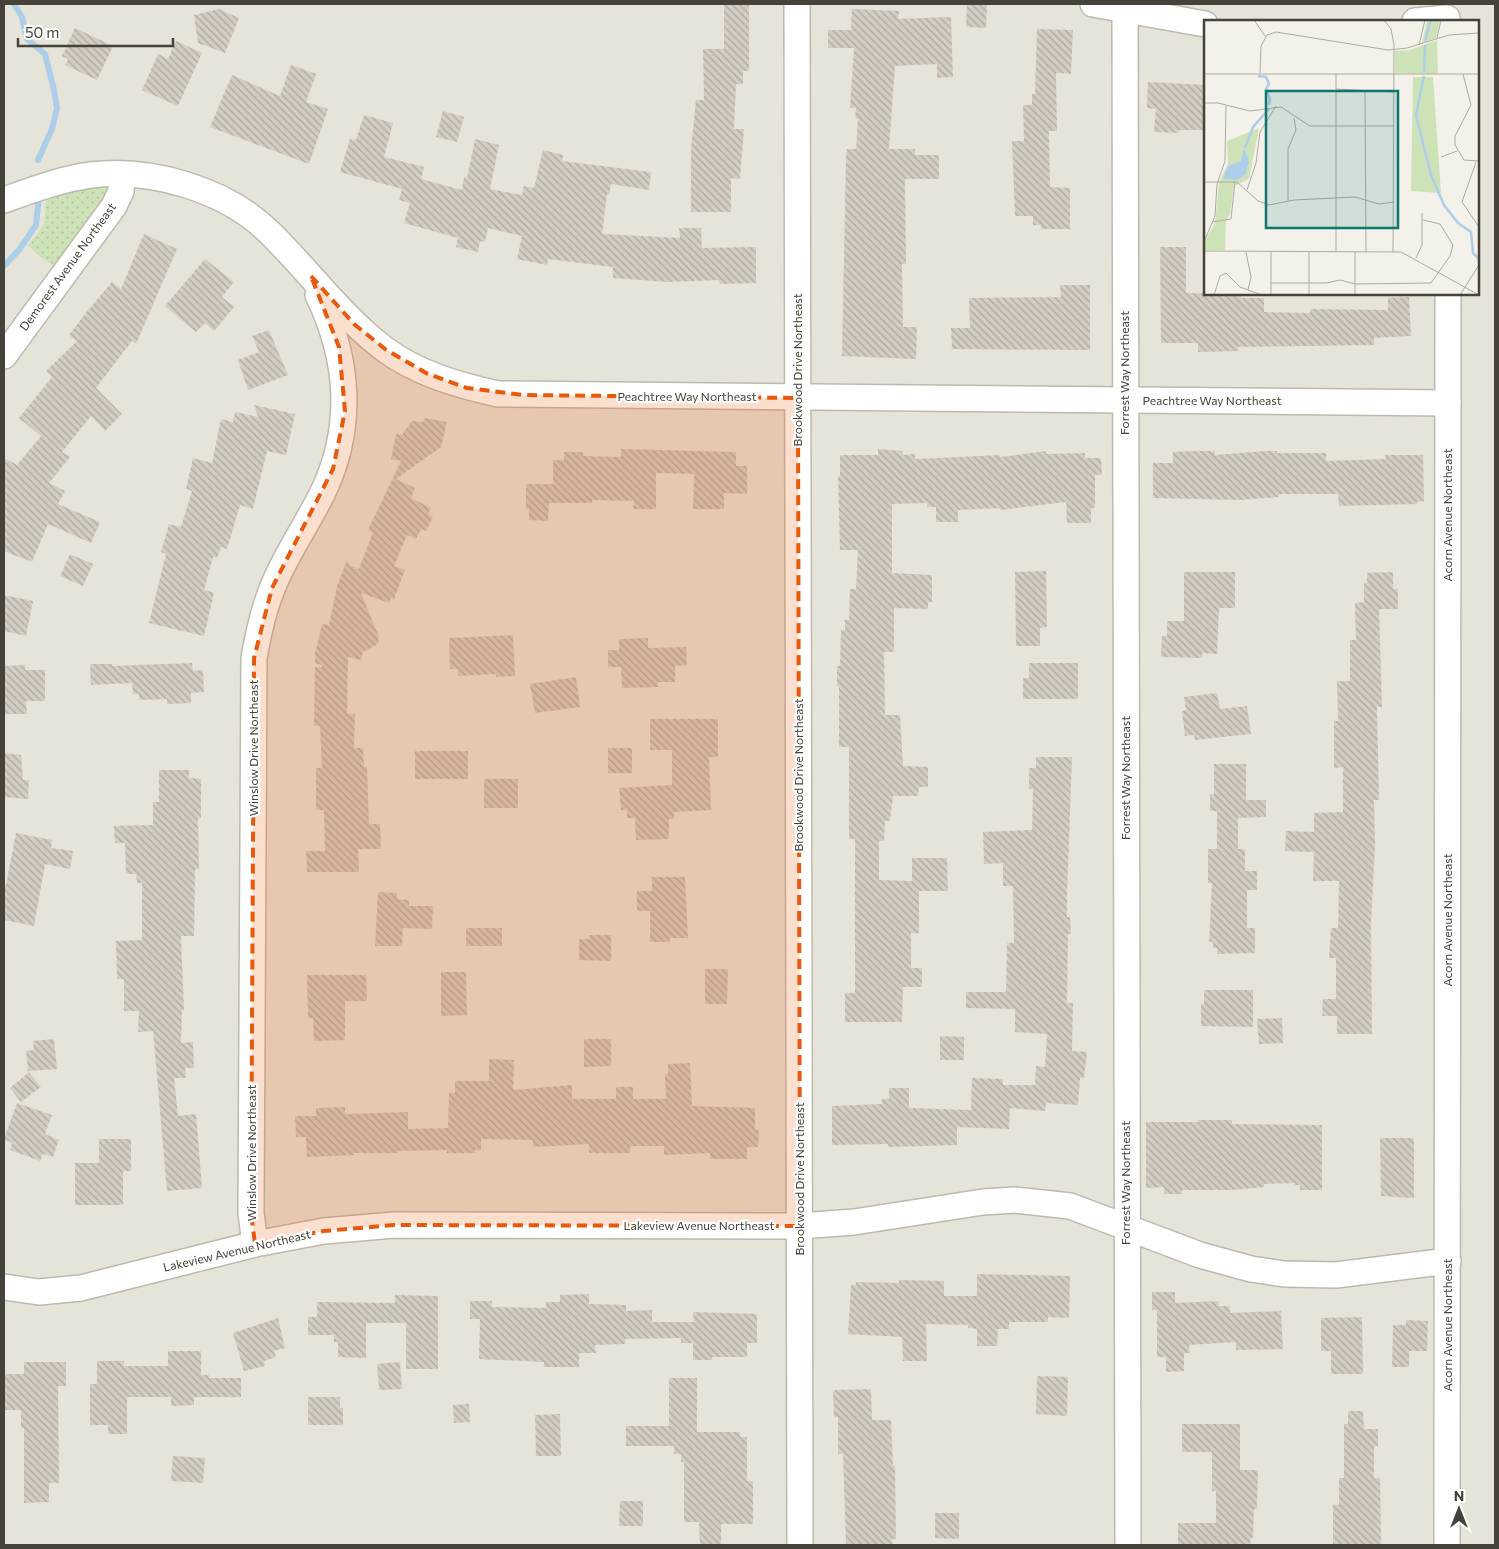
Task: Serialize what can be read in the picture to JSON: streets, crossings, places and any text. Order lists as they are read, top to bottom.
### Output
{
  "streets": {
    "street": [
      "Demorest Avenue Northeast",
      "Brookwood Drive Northeast",
      "Forrest Way Northeast",
      "Peachtree Way Northeast",
      "Acorn Avenue Northeast",
      "Winslow Drive Northeast",
      "Lakeview Avenue Northeast"
    ]
  },
  "crossings": [
    ["Demorest Avenue Northeast", "Peachtree Way Northeast"],
    ["Brookwood Drive Northeast", "Peachtree Way Northeast"],
    ["Brookwood Drive Northeast", "Lakeview Avenue Northeast"],
    ["Forrest Way Northeast", "Peachtree Way Northeast"],
    ["Forrest Way Northeast", "Lakeview Avenue Northeast"],
    ["Peachtree Way Northeast", "Acorn Avenue Northeast"],
    ["Peachtree Way Northeast", "Winslow Drive Northeast"],
    ["Acorn Avenue Northeast", "Lakeview Avenue Northeast"],
    ["Winslow Drive Northeast", "Lakeview Avenue Northeast"]
  ],
  "scale_bar": "50 m",
  "north": "top"
}
